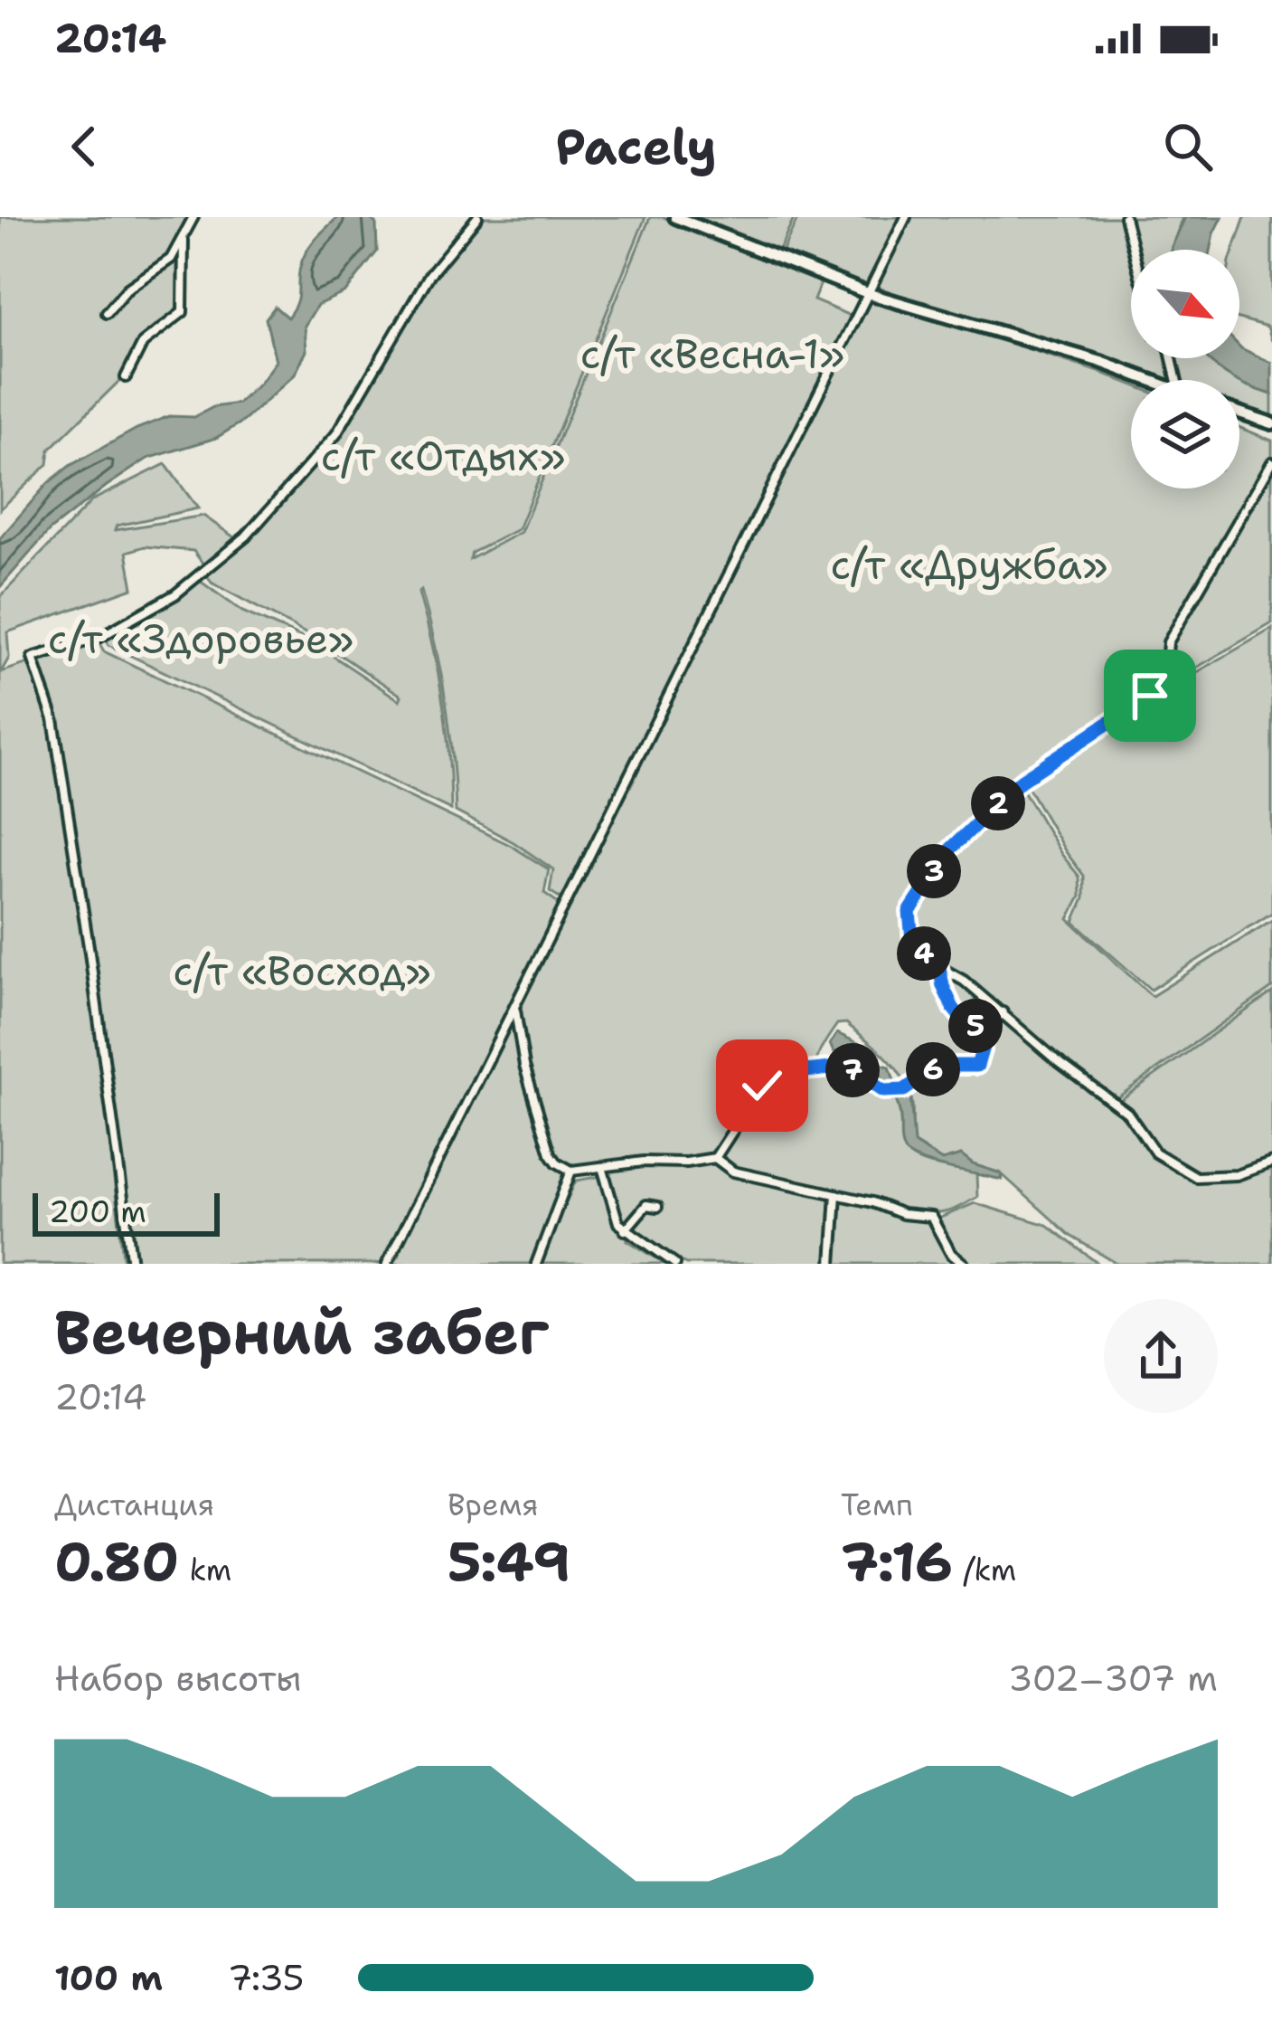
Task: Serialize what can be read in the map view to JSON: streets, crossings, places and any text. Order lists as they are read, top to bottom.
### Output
{
  "parks": [
    "с/т «Весна-1»",
    "с/т «Отдых»",
    "с/т «Дружба»",
    "с/т «Здоровье»",
    "с/т «Восход»"
  ],
  "scale_bar": "200 m",
  "north": "bottom right",
  "page": {
    "status": "20:14",
    "header": "Pacely",
    "pins": [
      "2",
      "3",
      "4",
      "5",
      "6",
      "7"
    ],
    "scale": "200 m",
    "heading": ["Вечерний забег", "20:14"],
    "stats": [
      ["Дистанция", "0.80 km"],
      ["Время", "5:49"],
      ["Темп", "7:16 /km"]
    ],
    "chart": ["Набор высоты", "302–307 m"],
    "list": [
      {
        "name": "100 m",
        "note": "7:35"
      }
    ]
  }
}
